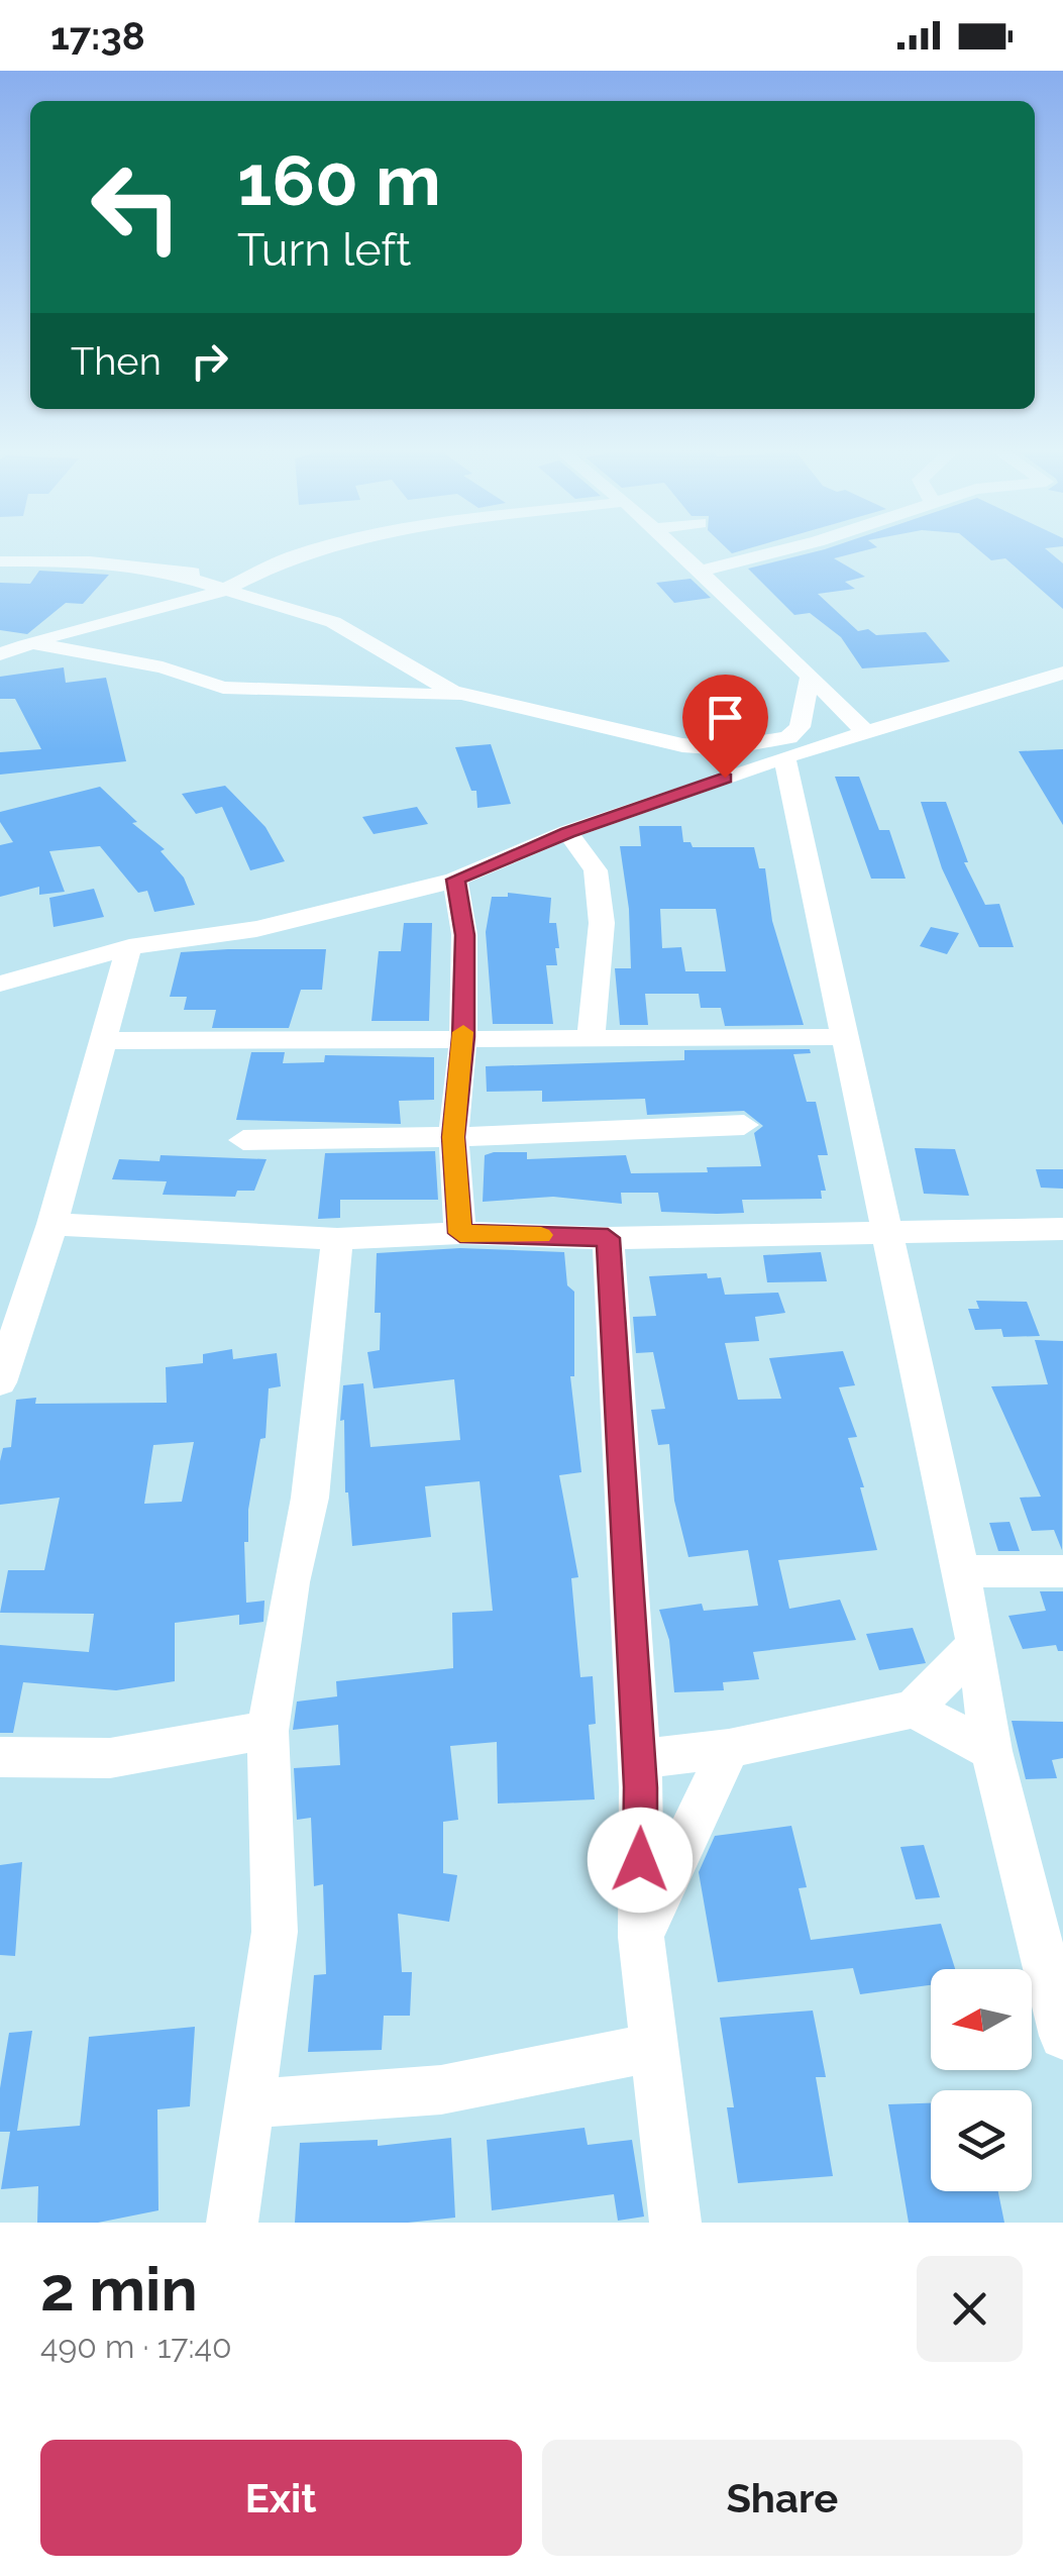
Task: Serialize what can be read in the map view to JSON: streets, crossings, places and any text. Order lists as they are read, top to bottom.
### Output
{
  "north": "left",
  "page": {
    "status": "17:38",
    "turn": ["160 m", "Turn left"],
    "then": "Then",
    "heading": ["2 min", "490 m · 17:40"],
    "buttons": ["Exit", "Share"]
  }
}
